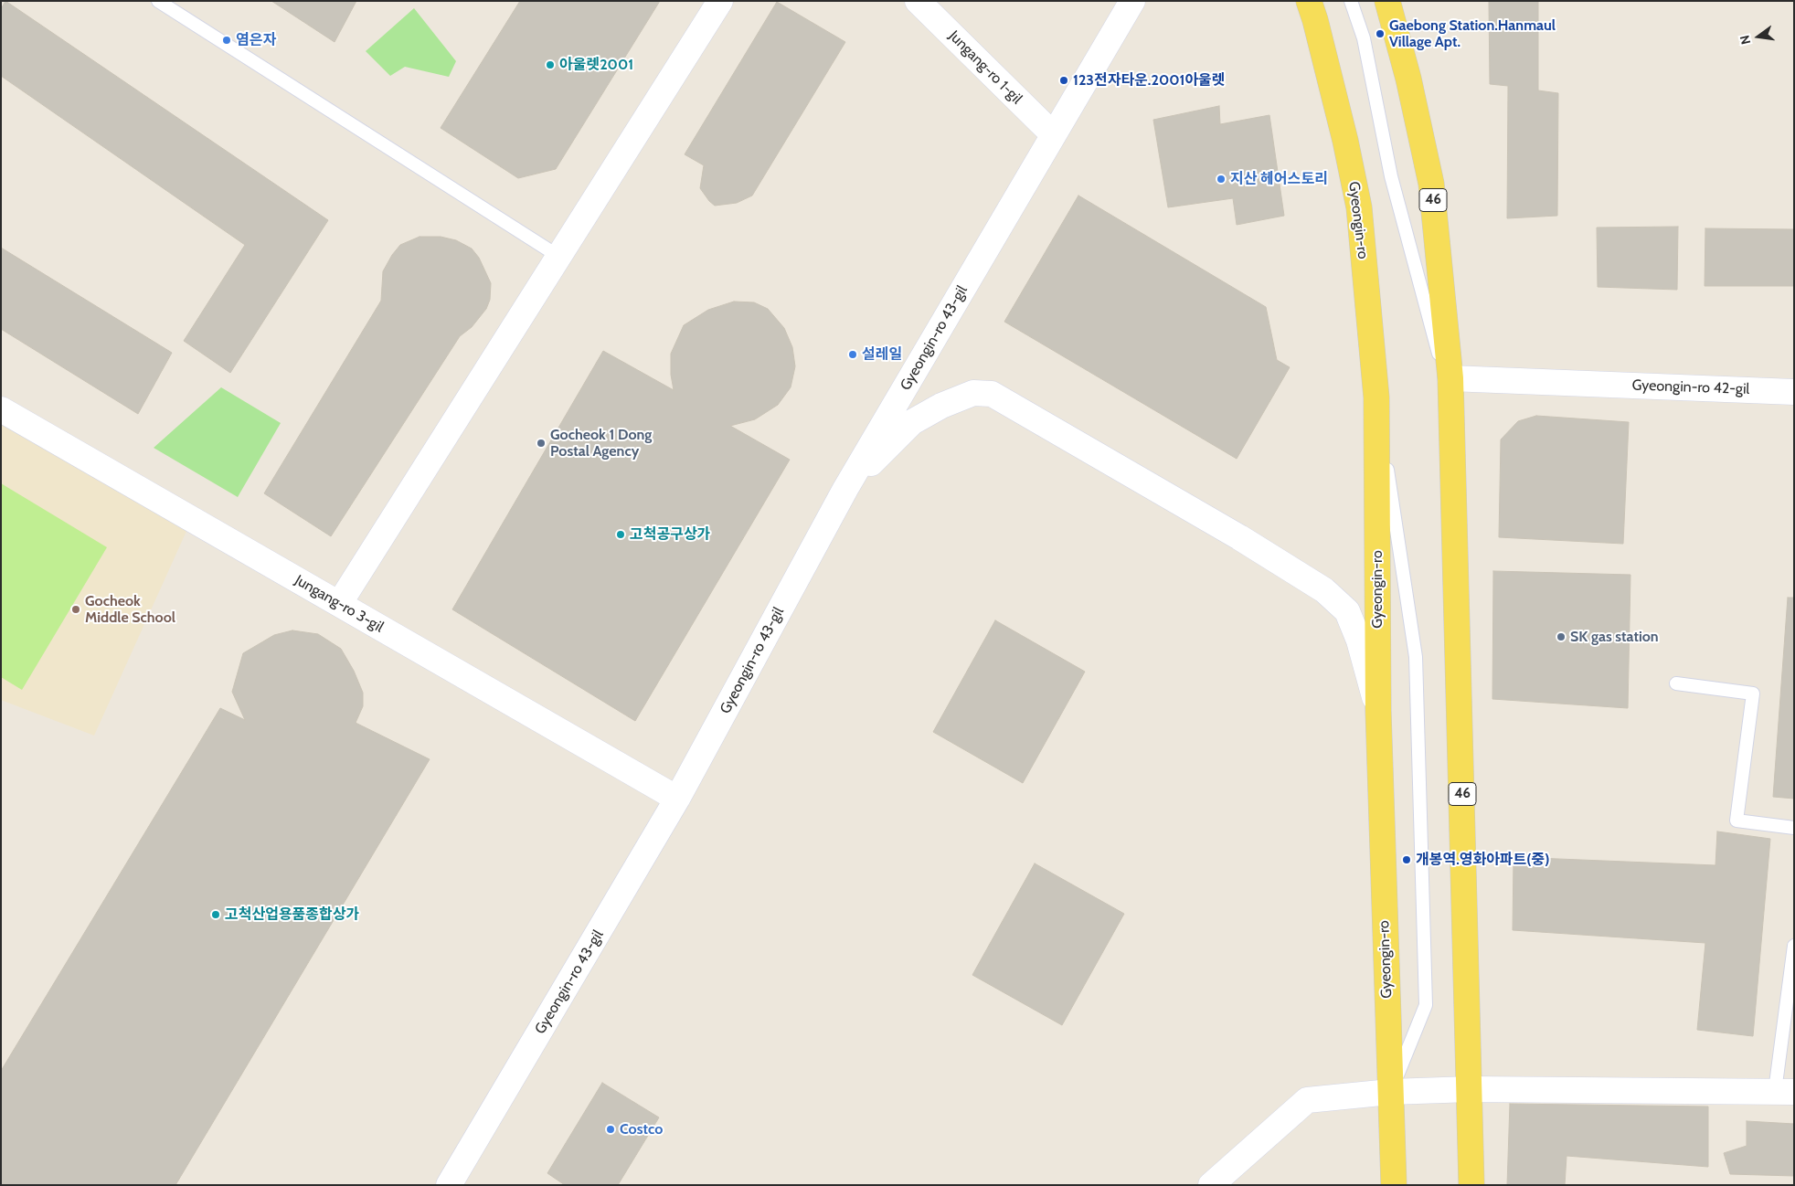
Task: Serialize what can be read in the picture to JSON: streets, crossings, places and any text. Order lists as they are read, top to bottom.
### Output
{
  "streets": {
    "main road": ["46", "Gyeongin-ro"],
    "street": [
      "Jungang-ro 1-gil",
      "Gyeongin-ro 43-gil",
      "Gyeongin-ro 42-gil",
      "Jungang-ro 3-gil"
    ]
  },
  "crossings": [
    ["Jungang-ro 1-gil", "Gyeongin-ro 43-gil"],
    ["46", "Gyeongin-ro 42-gil"],
    ["Gyeongin-ro 43-gil", "Jungang-ro 3-gil"]
  ],
  "places": [
    "Gaebong Station.Hanmaul Village Apt.",
    "염은자",
    "아울렛2001",
    "123전자타운.2001아울렛",
    "지산 헤어스토리",
    "설레일",
    "Gocheok 1 Dong Postal Agency",
    "고척공구상가",
    "Gocheok Middle School",
    "SK gas station",
    "개봉역.영화아파트(중)",
    "고척산업용품종합상가",
    "Costco"
  ],
  "north": "left"
}
